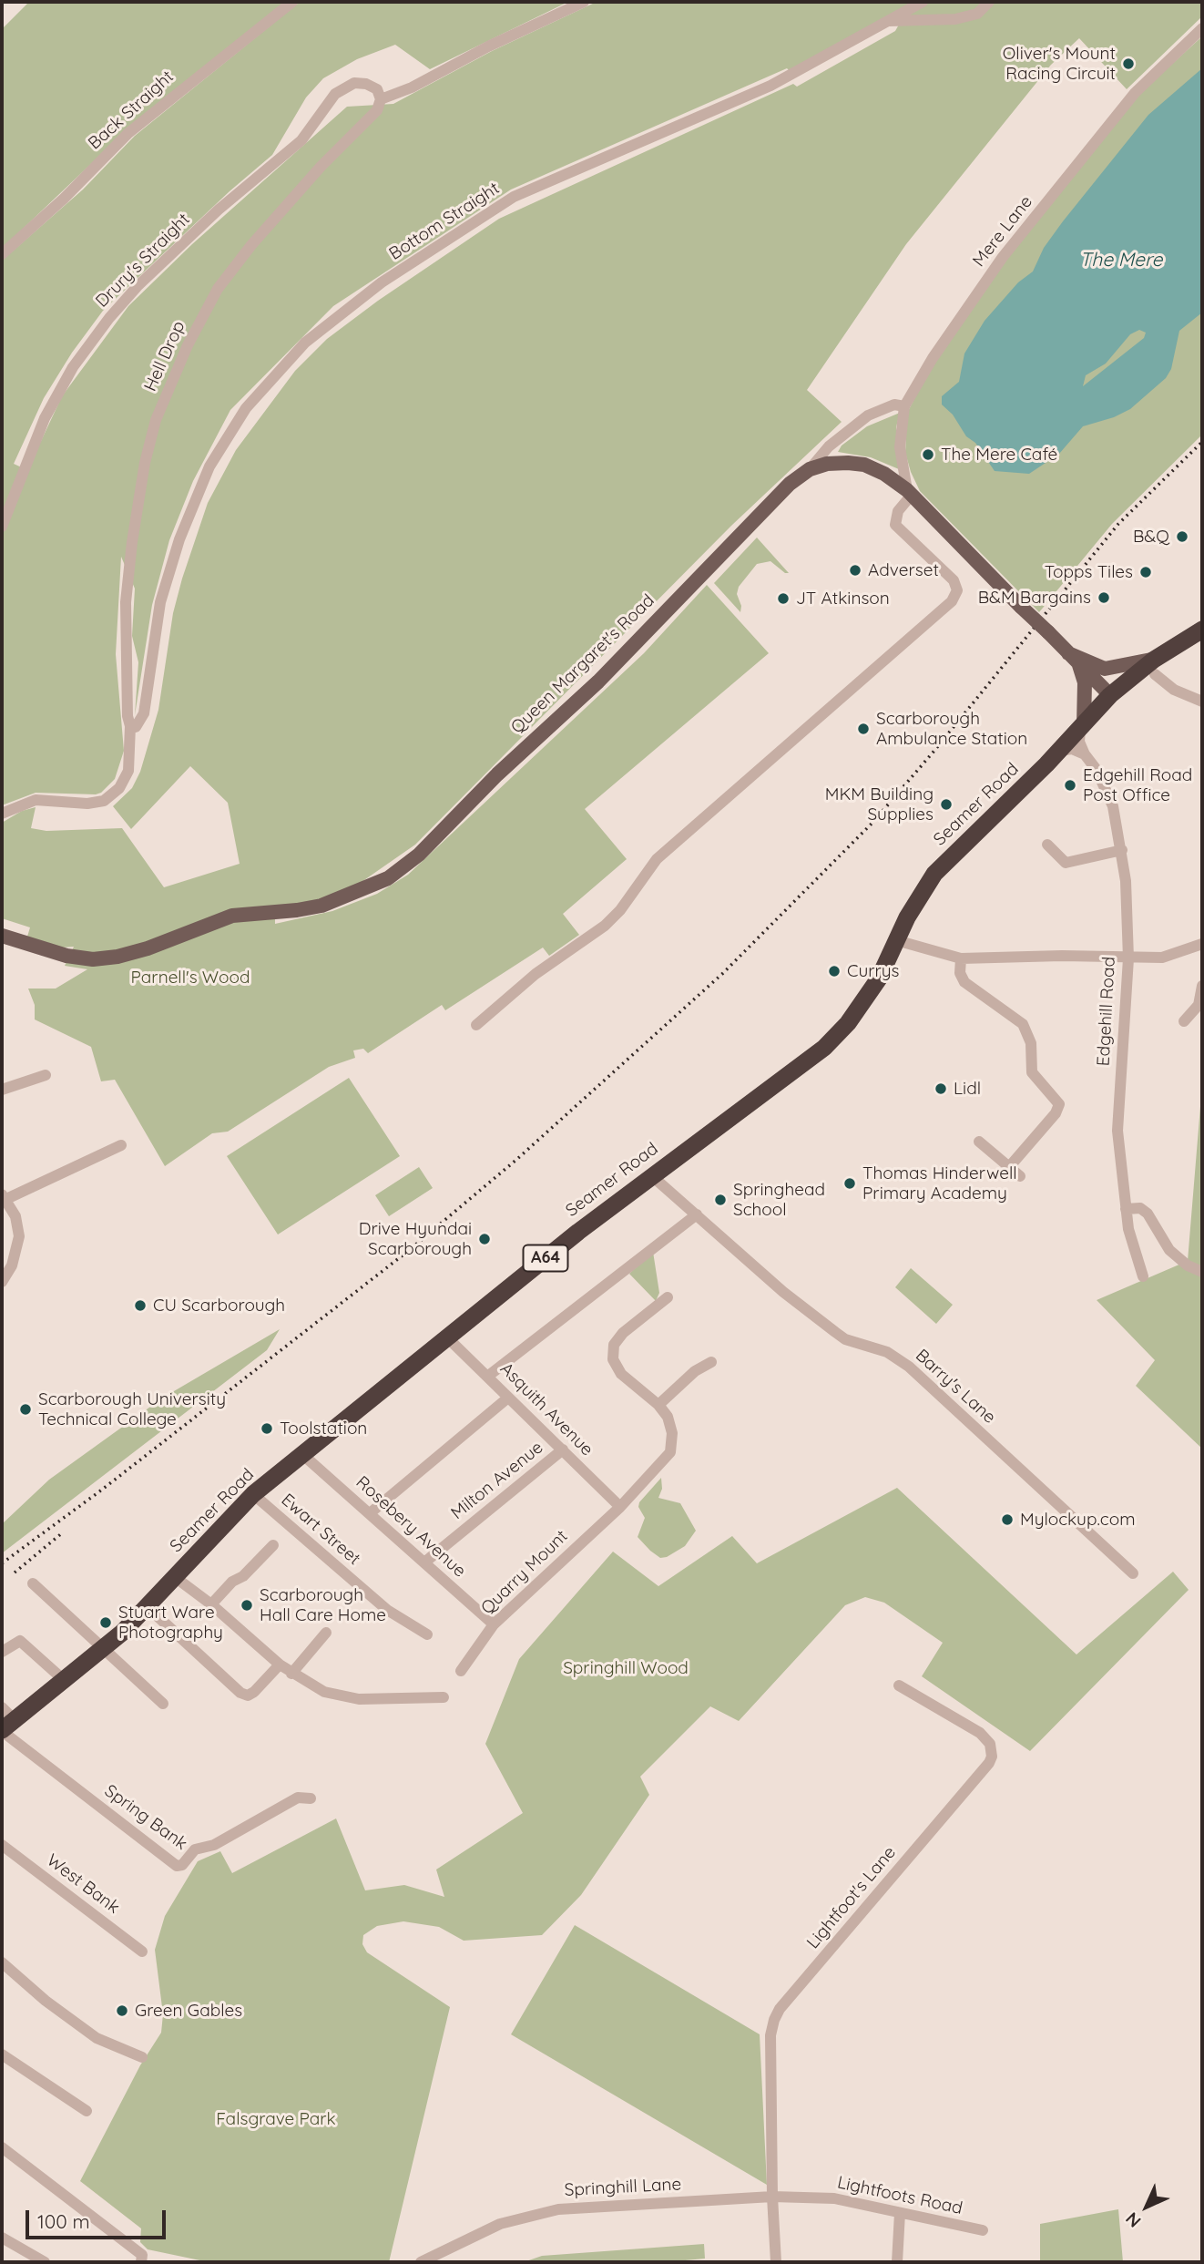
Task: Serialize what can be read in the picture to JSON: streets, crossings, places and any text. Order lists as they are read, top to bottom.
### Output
{
  "streets": {
    "highway": ["Seamer Road", "A64"],
    "main road": ["Queen Margaret's Road"],
    "street": [
      "Back Straight",
      "Bottom Straight",
      "Mere Lane",
      "Drury's Straight",
      "Hell Drop",
      "Edgehill Road",
      "Barry's Lane",
      "Asquith Avenue",
      "Milton Avenue",
      "Rosebery Avenue",
      "Ewart Street",
      "Quarry Mount",
      "Spring Bank",
      "West Bank",
      "Lightfoot's Lane",
      "Springhill Lane",
      "Lightfoots Road"
    ]
  },
  "crossings": [
    ["Bottom Straight", "Hell Drop"],
    ["Mere Lane", "Queen Margaret's Road"],
    ["Drury's Straight", "Hell Drop"],
    ["Queen Margaret's Road", "Seamer Road"],
    ["Seamer Road", "Edgehill Road"],
    ["Seamer Road", "Barry's Lane"],
    ["Seamer Road", "Asquith Avenue"],
    ["Seamer Road", "Rosebery Avenue"],
    ["Seamer Road", "Ewart Street"],
    ["Seamer Road", "Spring Bank"],
    ["Asquith Avenue", "Milton Avenue"],
    ["Asquith Avenue", "Quarry Mount"],
    ["Milton Avenue", "Rosebery Avenue"],
    ["Rosebery Avenue", "Quarry Mount"],
    ["Lightfoot's Lane", "Springhill Lane"],
    ["Lightfoot's Lane", "Lightfoots Road"],
    ["Springhill Lane", "Lightfoots Road"]
  ],
  "water": ["The Mere"],
  "parks": ["Parnell's Wood", "Springhill Wood", "Falsgrave Park"],
  "places": [
    "Oliver's Mount Racing Circuit",
    "The Mere Café",
    "B&Q",
    "Adverset",
    "Topps Tiles",
    "B&M Bargains",
    "JT Atkinson",
    "Scarborough Ambulance Station",
    "Edgehill Road Post Office",
    "MKM Building Supplies",
    "Currys",
    "Lidl",
    "Thomas Hinderwell Primary Academy",
    "Springhead School",
    "Drive Hyundai Scarborough",
    "CU Scarborough",
    "Scarborough University Technical College",
    "Toolstation",
    "Mylockup.com",
    "Scarborough Hall Care Home",
    "Stuart Ware Photography",
    "Green Gables"
  ],
  "scale_bar": "100 m",
  "north": "bottom left"
}
